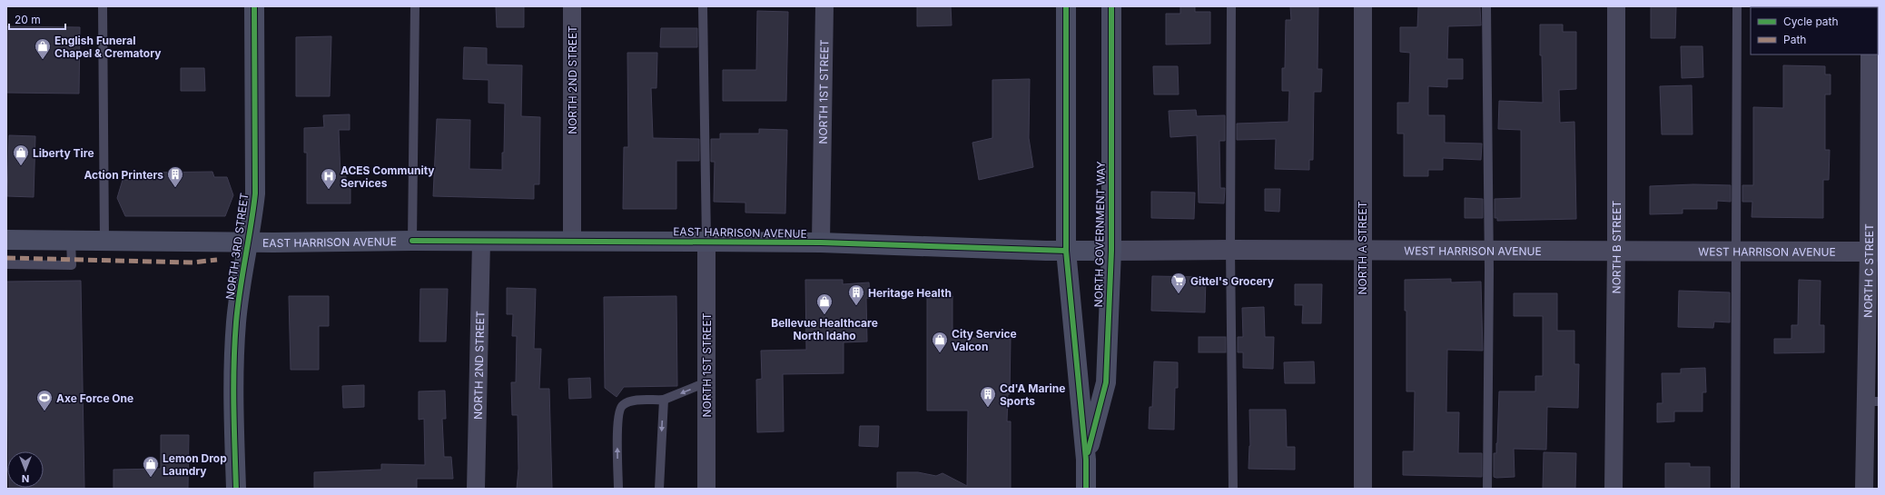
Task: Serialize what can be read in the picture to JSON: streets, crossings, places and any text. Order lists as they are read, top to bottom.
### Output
{
  "streets": {
    "main road": [
      "EAST HARRISON AVENUE",
      "NORTH GOVERNMENT WAY",
      "NORTH 3RD STREET",
      "WEST HARRISON AVENUE"
    ],
    "street": [
      "NORTH 2ND STREET",
      "NORTH 1ST STREET",
      "NORTH A STREET",
      "NORTH B STREET",
      "NORTH C STREET"
    ]
  },
  "crossings": [
    ["NORTH 2ND STREET", "EAST HARRISON AVENUE"],
    ["NORTH 1ST STREET", "EAST HARRISON AVENUE"],
    ["EAST HARRISON AVENUE", "NORTH GOVERNMENT WAY"],
    ["EAST HARRISON AVENUE", "NORTH 3RD STREET"],
    ["EAST HARRISON AVENUE", "WEST HARRISON AVENUE"],
    ["NORTH GOVERNMENT WAY", "WEST HARRISON AVENUE"],
    ["NORTH A STREET", "WEST HARRISON AVENUE"],
    ["NORTH B STREET", "WEST HARRISON AVENUE"],
    ["WEST HARRISON AVENUE", "NORTH C STREET"]
  ],
  "places": {
    "shop": [
      "English Funeral Chapel & Crematory",
      "Liberty Tire",
      "Bellevue Healthcare North Idaho",
      "City Service Valcon",
      "Lemon Drop Laundry"
    ],
    "building": ["Action Printers", "Heritage Health", "Cd'A Marine Sports"],
    "hospital": ["ACES Community Services"],
    "supermarket": ["Gittel's Grocery"],
    "sports": ["Axe Force One"]
  },
  "legend": ["Cycle path", "Path"],
  "scale_bar": "20 m",
  "north": "bottom"
}
